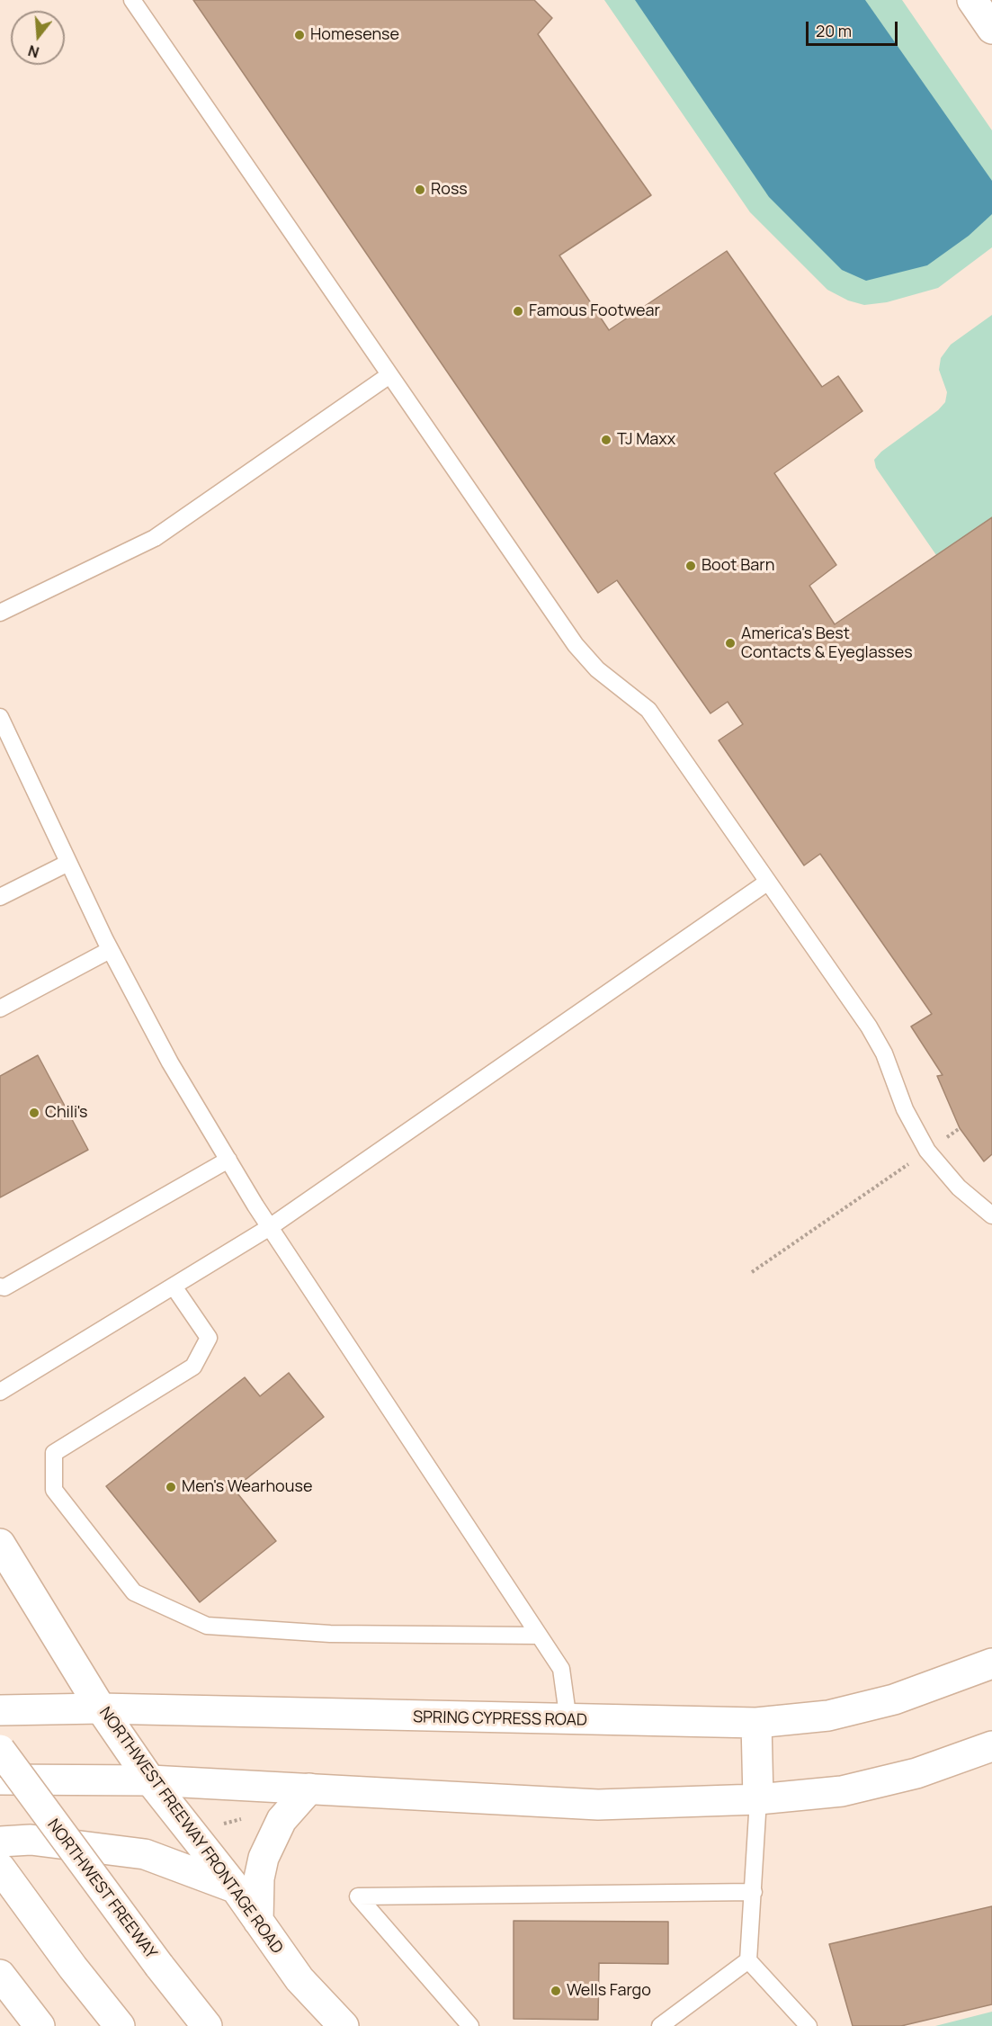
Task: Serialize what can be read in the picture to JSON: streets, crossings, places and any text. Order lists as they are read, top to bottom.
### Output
{
  "streets": {
    "main road": ["SPRING CYPRESS ROAD", "NORTHWEST FREEWAY FRONTAGE ROAD", "NORTHWEST FREEWAY"]
  },
  "crossings": [
    ["SPRING CYPRESS ROAD", "NORTHWEST FREEWAY FRONTAGE ROAD"]
  ],
  "places": [
    "Homesense",
    "Ross",
    "Famous Footwear",
    "TJ Maxx",
    "Boot Barn",
    "America's Best Contacts & Eyeglasses",
    "Chili's",
    "Men's Wearhouse",
    "Wells Fargo"
  ],
  "scale_bar": "20 m",
  "north": "bottom"
}
